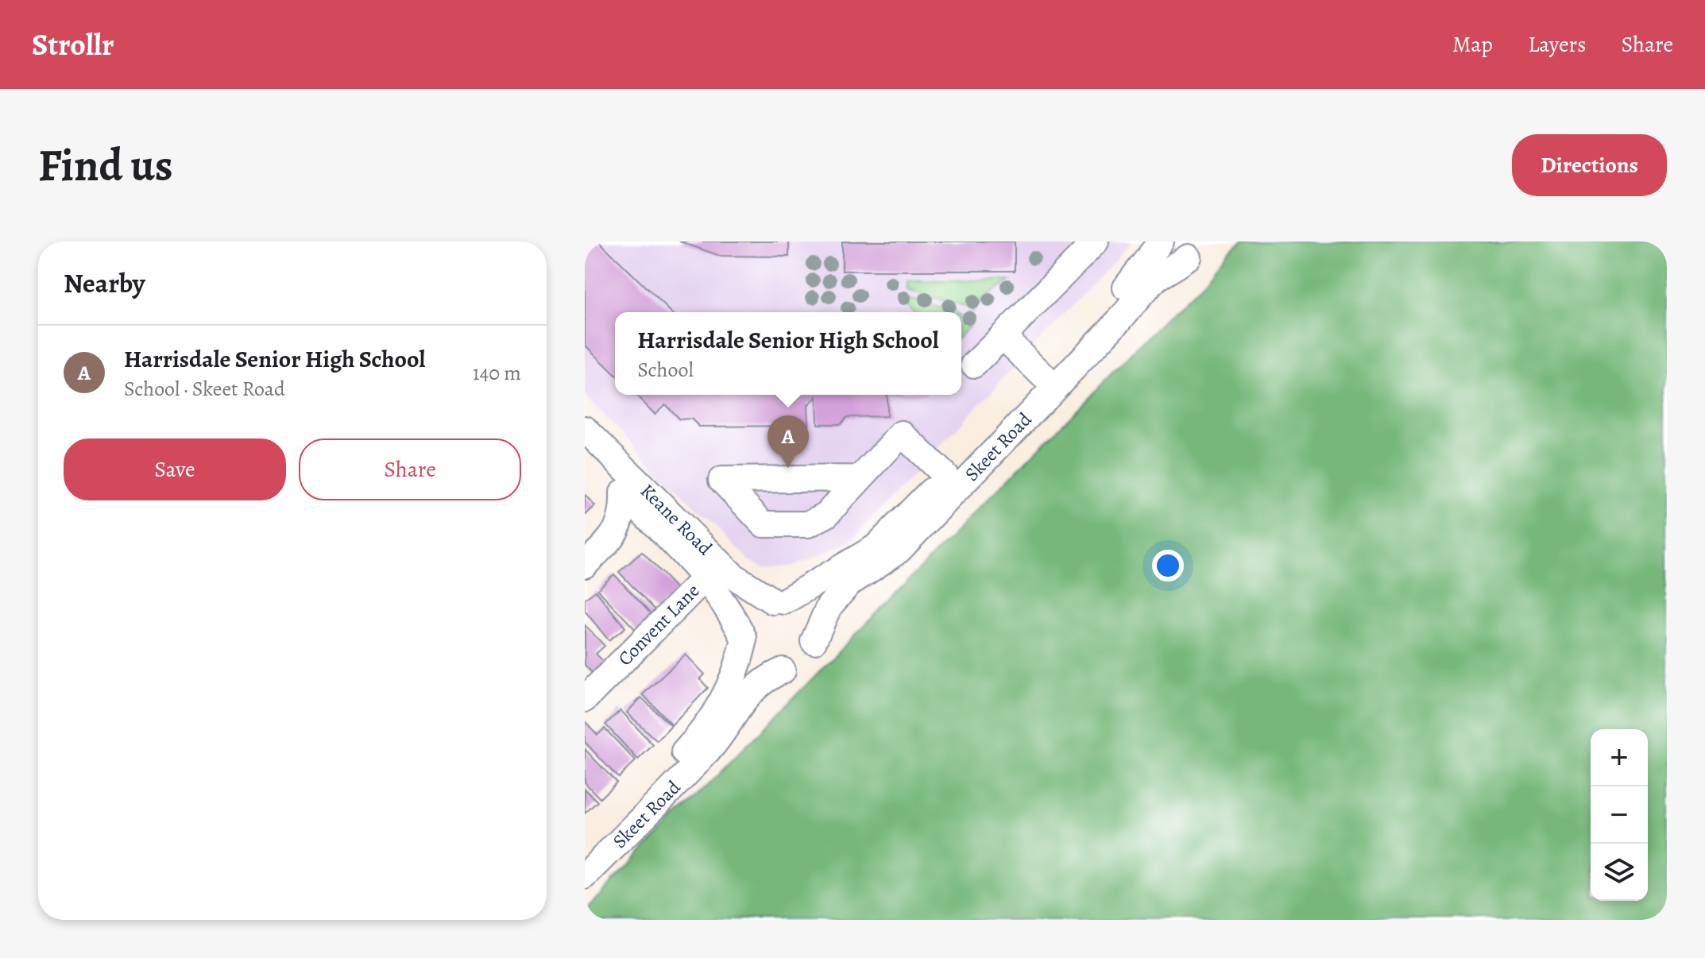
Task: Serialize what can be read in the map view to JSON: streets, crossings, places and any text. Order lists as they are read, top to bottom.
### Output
{
  "streets": {
    "street": ["Skeet Road", "Keane Road", "Convent Lane"]
  },
  "crossings": [
    ["Skeet Road", "Keane Road"],
    ["Keane Road", "Convent Lane"]
  ],
  "page": {
    "header": "Strollr",
    "nav": ["Map", "Layers", "Share"],
    "buttons": [
      "Directions",
      ["Save", "Share"]
    ],
    "title": "Find us",
    "heading": "Nearby",
    "popup": ["Harrisdale Senior High School", "School"],
    "list": [
      {
        "mark": "A",
        "name": "Harrisdale Senior High School",
        "note": "School · Skeet Road",
        "value": "140 m"
      }
    ],
    "pins": "A",
    "map_buttons": ["+", "−"]
  }
}
